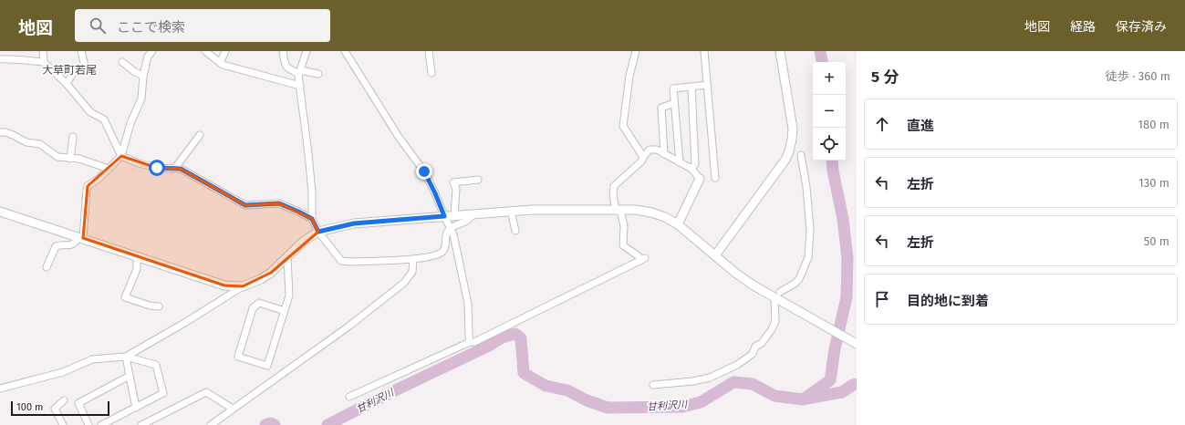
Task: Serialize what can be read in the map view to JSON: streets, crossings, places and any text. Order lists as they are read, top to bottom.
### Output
{
  "districts": ["大草町若尾"],
  "water": ["甘利沢川"],
  "scale_bar": "100 m",
  "page": {
    "header": "地図",
    "search": "ここで検索",
    "nav": ["地図", "経路", "保存済み"],
    "heading": ["5 分", "徒歩 · 360 m"],
    "map_buttons": ["+", "−"],
    "list": [
      ["直進", "180 m"],
      ["左折", "130 m"],
      ["左折", "50 m"],
      "目的地に到着"
    ],
    "scale": "100 m"
  }
}
